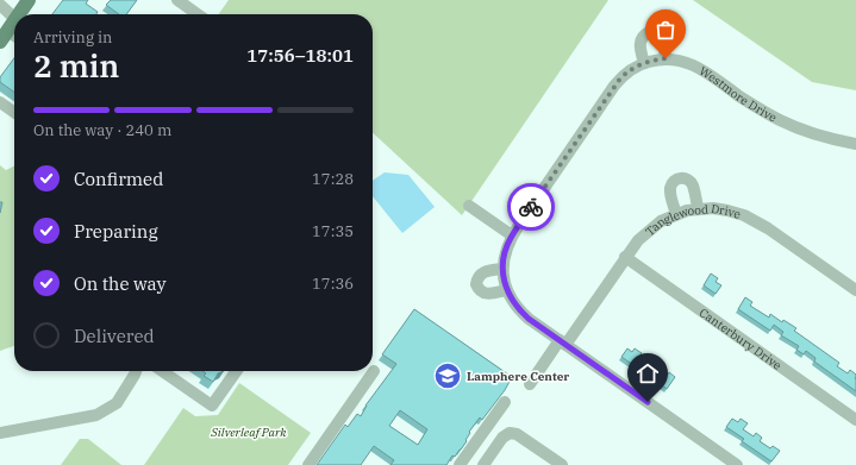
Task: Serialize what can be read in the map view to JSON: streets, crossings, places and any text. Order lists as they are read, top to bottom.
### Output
{
  "streets": {
    "street": ["Westmore Drive", "Tanglewood Drive", "Canterbury Drive"]
  },
  "crossings": [
    ["Tanglewood Drive", "Canterbury Drive"]
  ],
  "parks": ["Silverleaf Park"],
  "places": {
    "school or university": ["Lamphere Center"]
  },
  "page": {
    "heading": ["2 min", "Arriving in", "17:56–18:01"],
    "bar": "On the way · 240 m",
    "list": [
      ["Confirmed", "17:28"],
      ["Preparing", "17:35"],
      ["On the way", "17:36"],
      "Delivered"
    ]
  }
}
